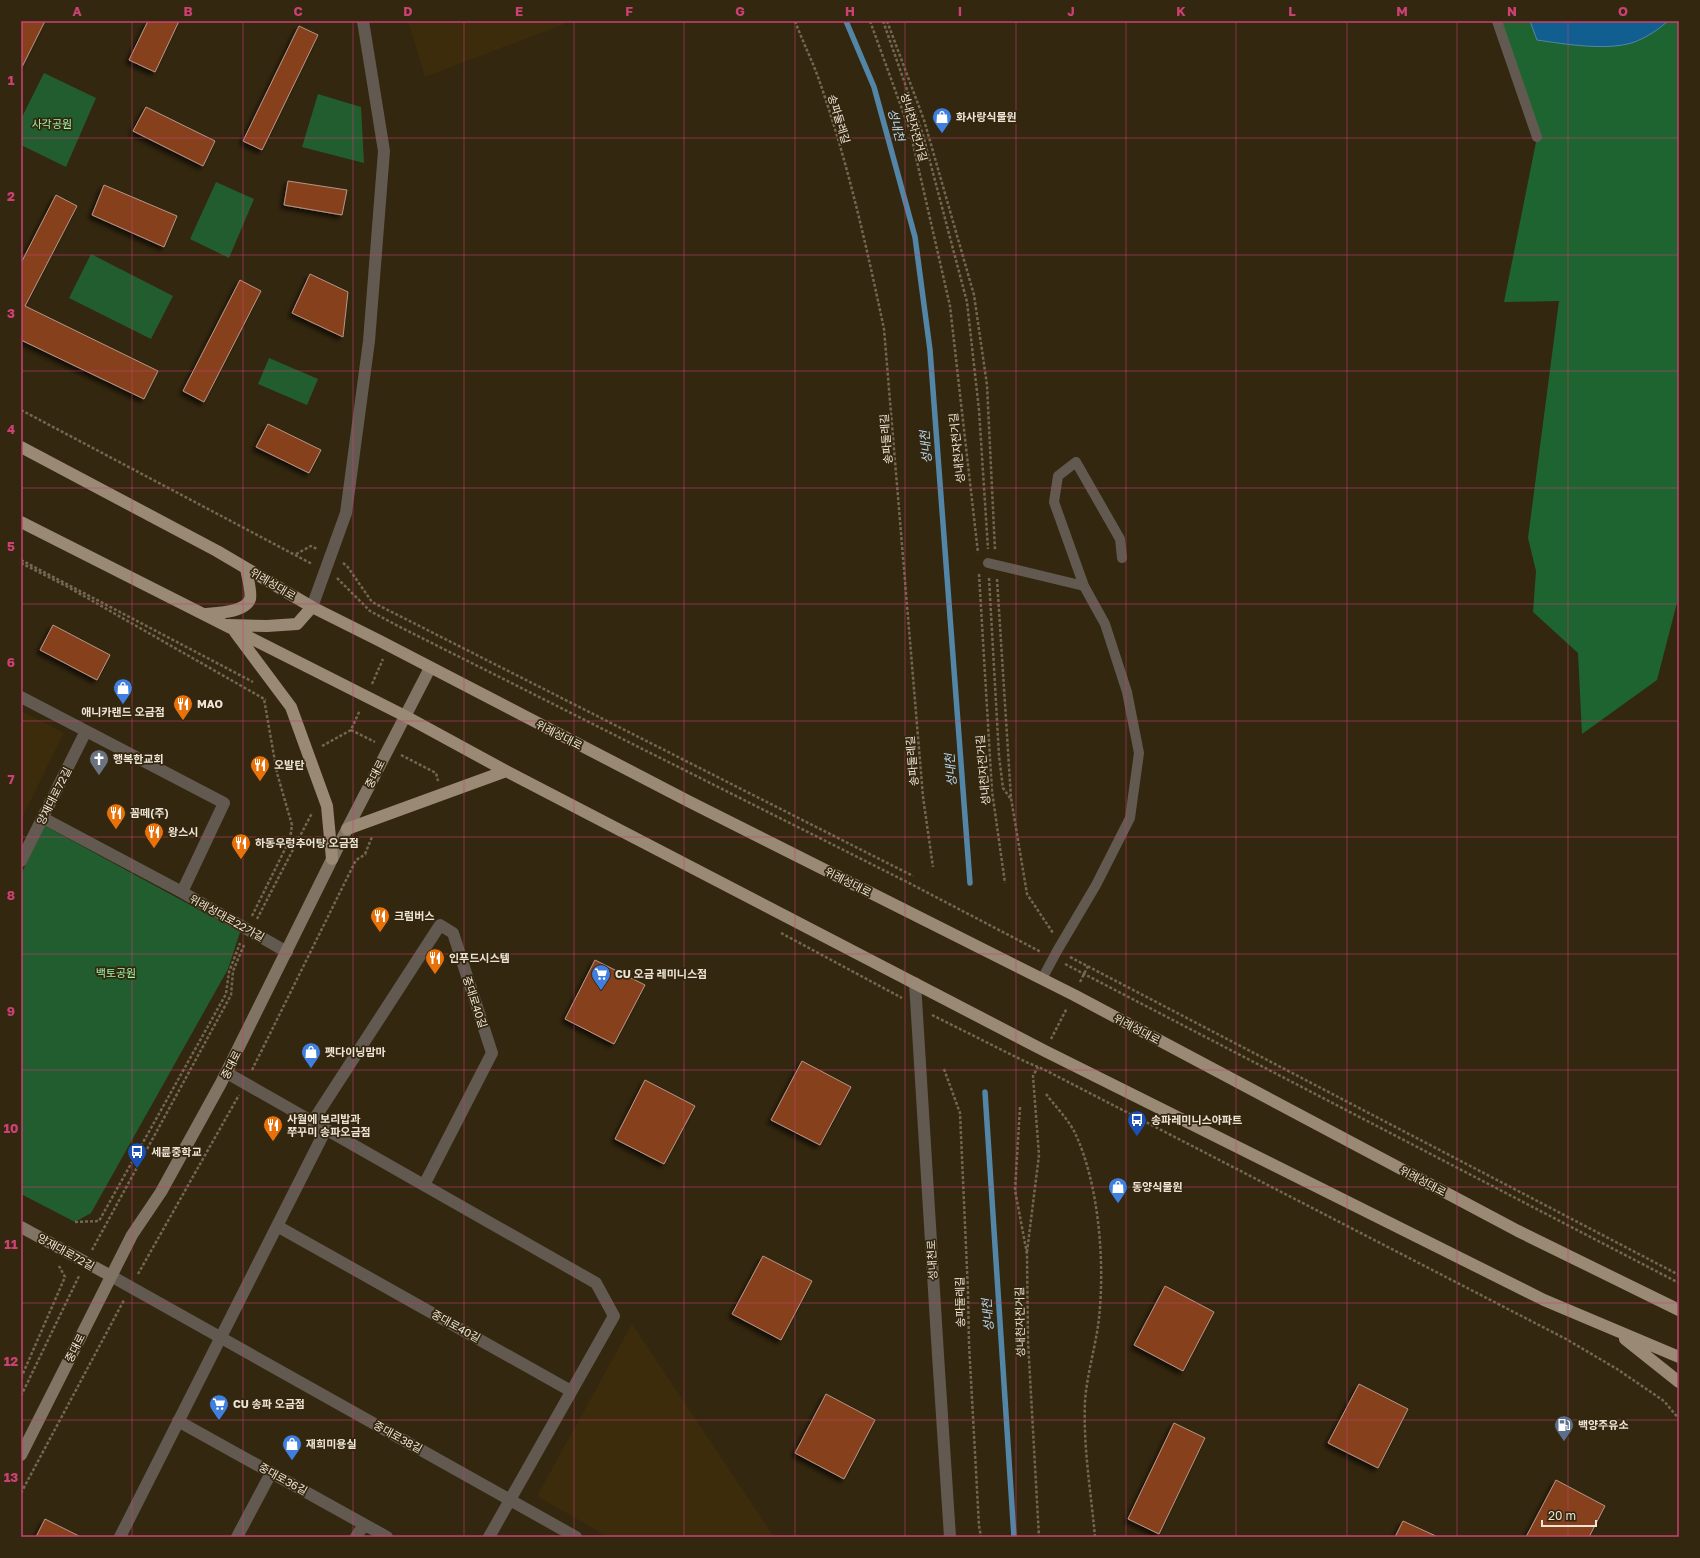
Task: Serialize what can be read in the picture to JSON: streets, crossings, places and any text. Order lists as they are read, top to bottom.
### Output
{
  "streets": {
    "main road": ["위례성대로", "중대로", "양재대로72길"],
    "street": [
      "위례성대로22가길",
      "중대로40길",
      "성내천로",
      "중대로38길",
      "중대로36길"
    ],
    "path": ["송파둘레길", "성내천자전거길"]
  },
  "crossings": [
    ["위례성대로", "중대로"],
    ["중대로", "양재대로72길"],
    ["중대로", "위례성대로22가길"],
    ["중대로", "중대로38길"],
    ["양재대로72길", "위례성대로22가길"],
    ["양재대로72길", "중대로38길"]
  ],
  "water": ["성내천"],
  "parks": ["사각공원", "백토공원"],
  "places": {
    "shop": [
      "화사랑식물원",
      "애니카랜드 오금점",
      "펫다이닝맘마",
      "동양식물원",
      "재희미용실"
    ],
    "restaurant": [
      "MAO",
      "오발탄",
      "꼼떼(주)",
      "왕스시",
      "하동우렁추어탕 오금점",
      "크럼버스",
      "인푸드시스템",
      "사월에 보리밥과 쭈꾸미 송파오금점"
    ],
    "church": ["행복한교회"],
    "supermarket": ["CU 오금 레미니스점", "CU 송파 오금점"],
    "bus stop": ["송파레미니스아파트", "세륜중학교"],
    "fuel station": ["백양주유소"]
  },
  "scale_bar": "20 m",
  "grid": {
    "columns": [
      "A",
      "B",
      "C",
      "D",
      "E",
      "F",
      "G",
      "H",
      "I",
      "J",
      "K",
      "L",
      "M",
      "N",
      "O"
    ],
    "rows": [
      "1",
      "2",
      "3",
      "4",
      "5",
      "6",
      "7",
      "8",
      "9",
      "10",
      "11",
      "12",
      "13"
    ]
  }
}
